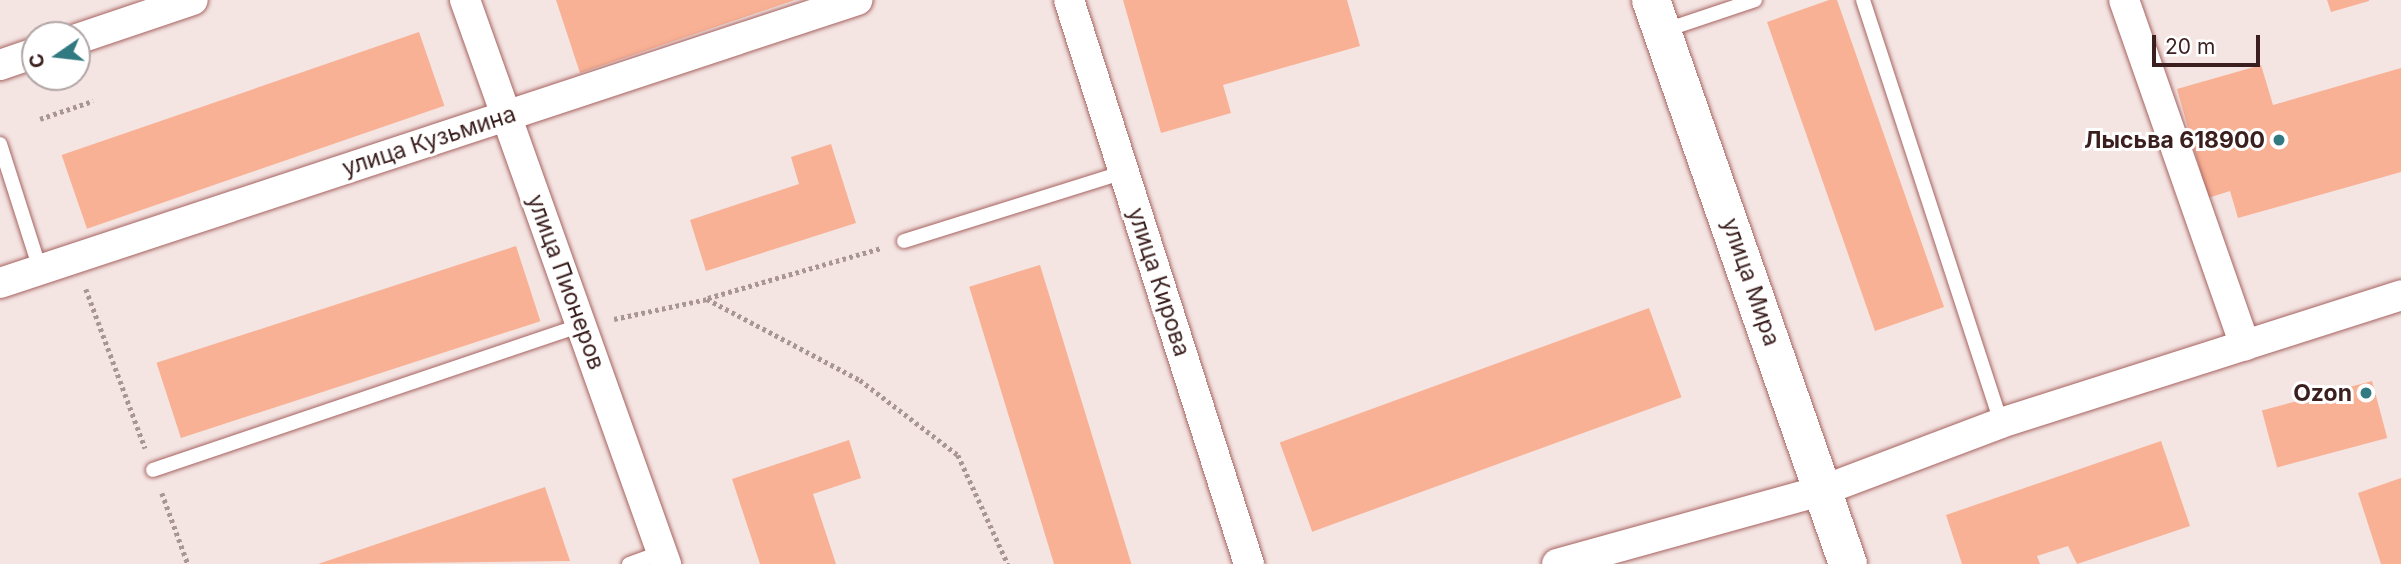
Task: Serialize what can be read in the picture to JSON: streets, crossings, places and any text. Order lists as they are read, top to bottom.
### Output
{
  "streets": {
    "street": [
      "улица Кузьмина",
      "улица Пионеров",
      "улица Кирова",
      "улица Мира"
    ]
  },
  "crossings": [
    ["улица Кузьмина", "улица Пионеров"]
  ],
  "places": ["Лысьва 618900", "Ozon"],
  "scale_bar": "20 m",
  "north": "left"
}
